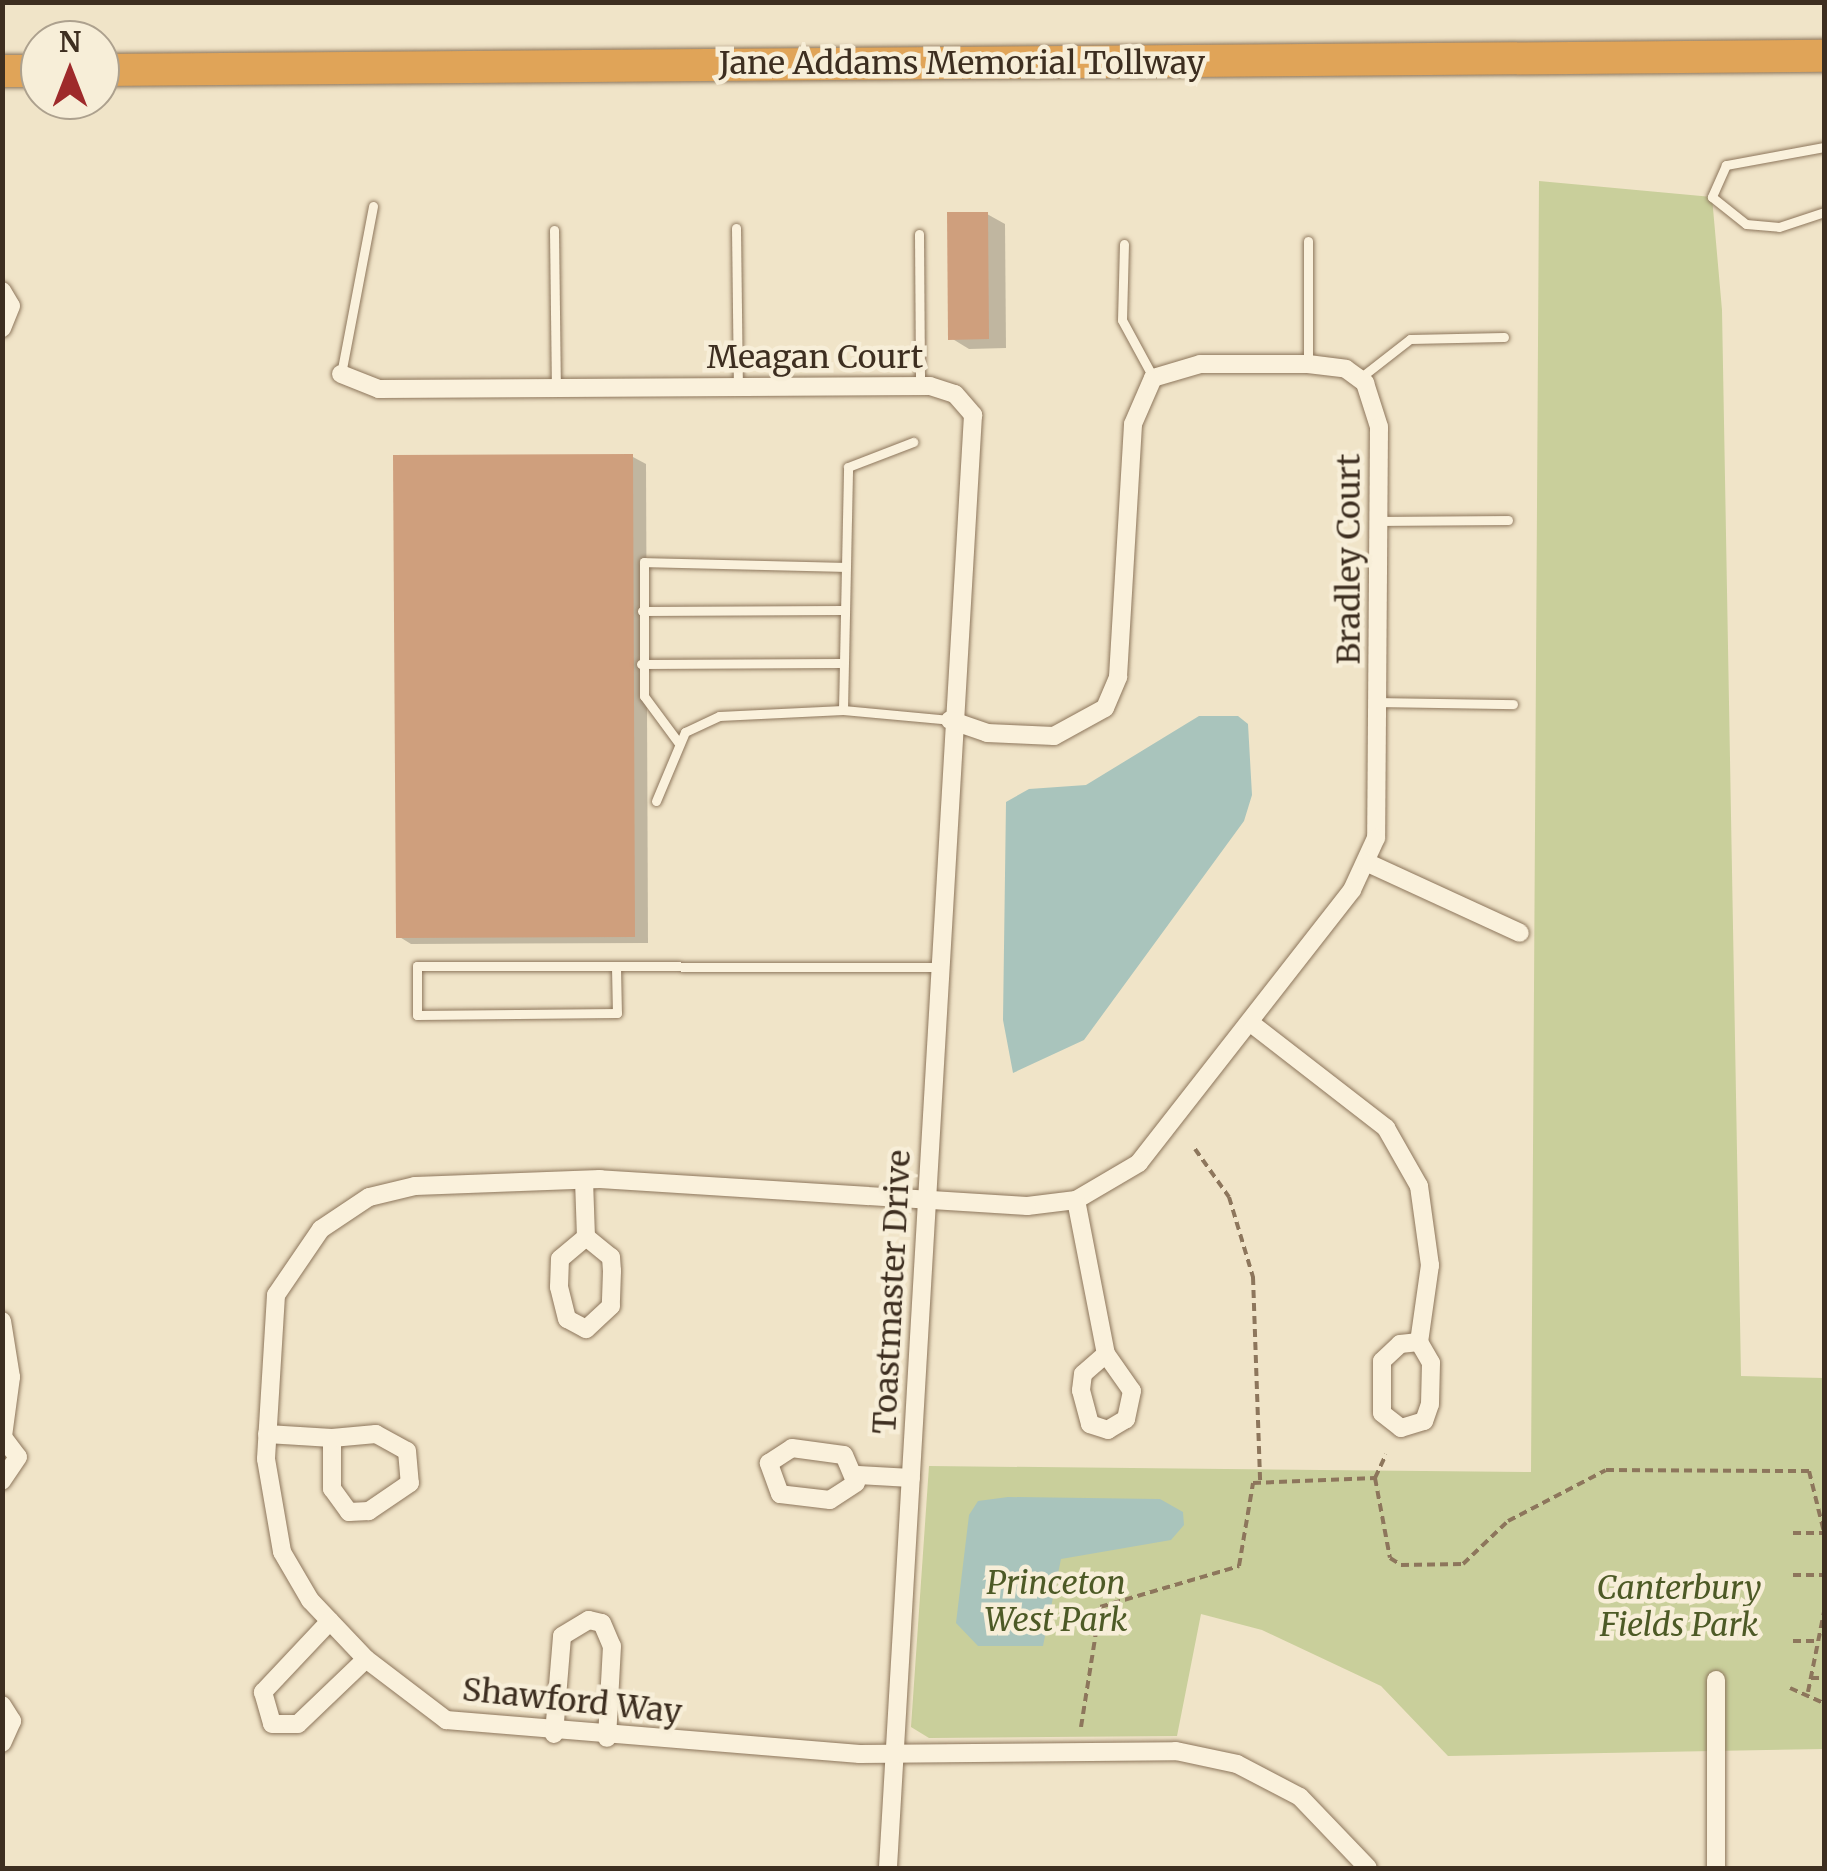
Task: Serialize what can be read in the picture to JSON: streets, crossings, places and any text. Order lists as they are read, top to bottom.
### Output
{
  "streets": {
    "highway": ["Jane Addams Memorial Tollway"],
    "street": [
      "Meagan Court",
      "Bradley Court",
      "Toastmaster Drive",
      "Shawford Way"
    ]
  },
  "crossings": [
    ["Meagan Court", "Toastmaster Drive"],
    ["Bradley Court", "Toastmaster Drive"],
    ["Bradley Court", "Shawford Way"],
    ["Toastmaster Drive", "Shawford Way"]
  ],
  "parks": ["Princeton West Park", "Canterbury Fields Park"],
  "north": "top"
}
